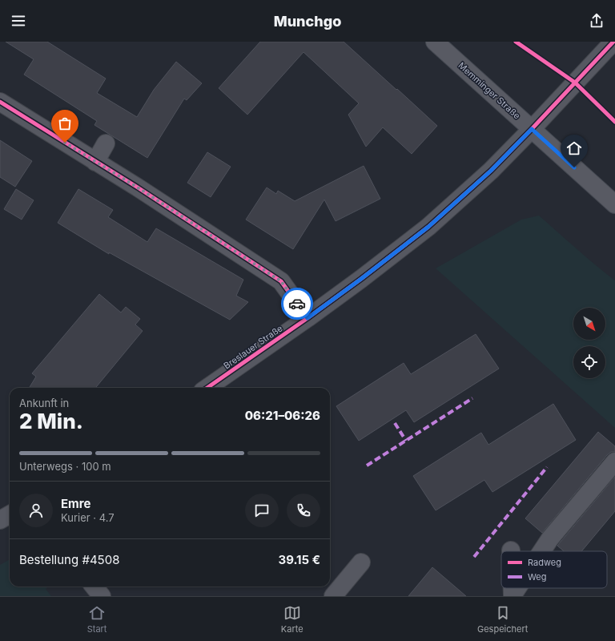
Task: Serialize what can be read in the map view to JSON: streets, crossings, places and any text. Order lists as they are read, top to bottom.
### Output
{
  "streets": {
    "main road": ["Memminger Straße"],
    "street": ["Breslauer Straße"]
  },
  "crossings": [
    ["Memminger Straße", "Breslauer Straße"]
  ],
  "legend": ["Radweg", "Weg"],
  "north": "bottom right",
  "page": {
    "header": "Munchgo",
    "heading": ["2 Min.", "Ankunft in", "06:21–06:26"],
    "panel": [
      "Emre",
      "Kurier · 4.7",
      "Bestellung #4508",
      "39.15 €"
    ],
    "bar": "Unterwegs · 100 m",
    "tabs": ["Start", "Karte", "Gespeichert"]
  }
}
